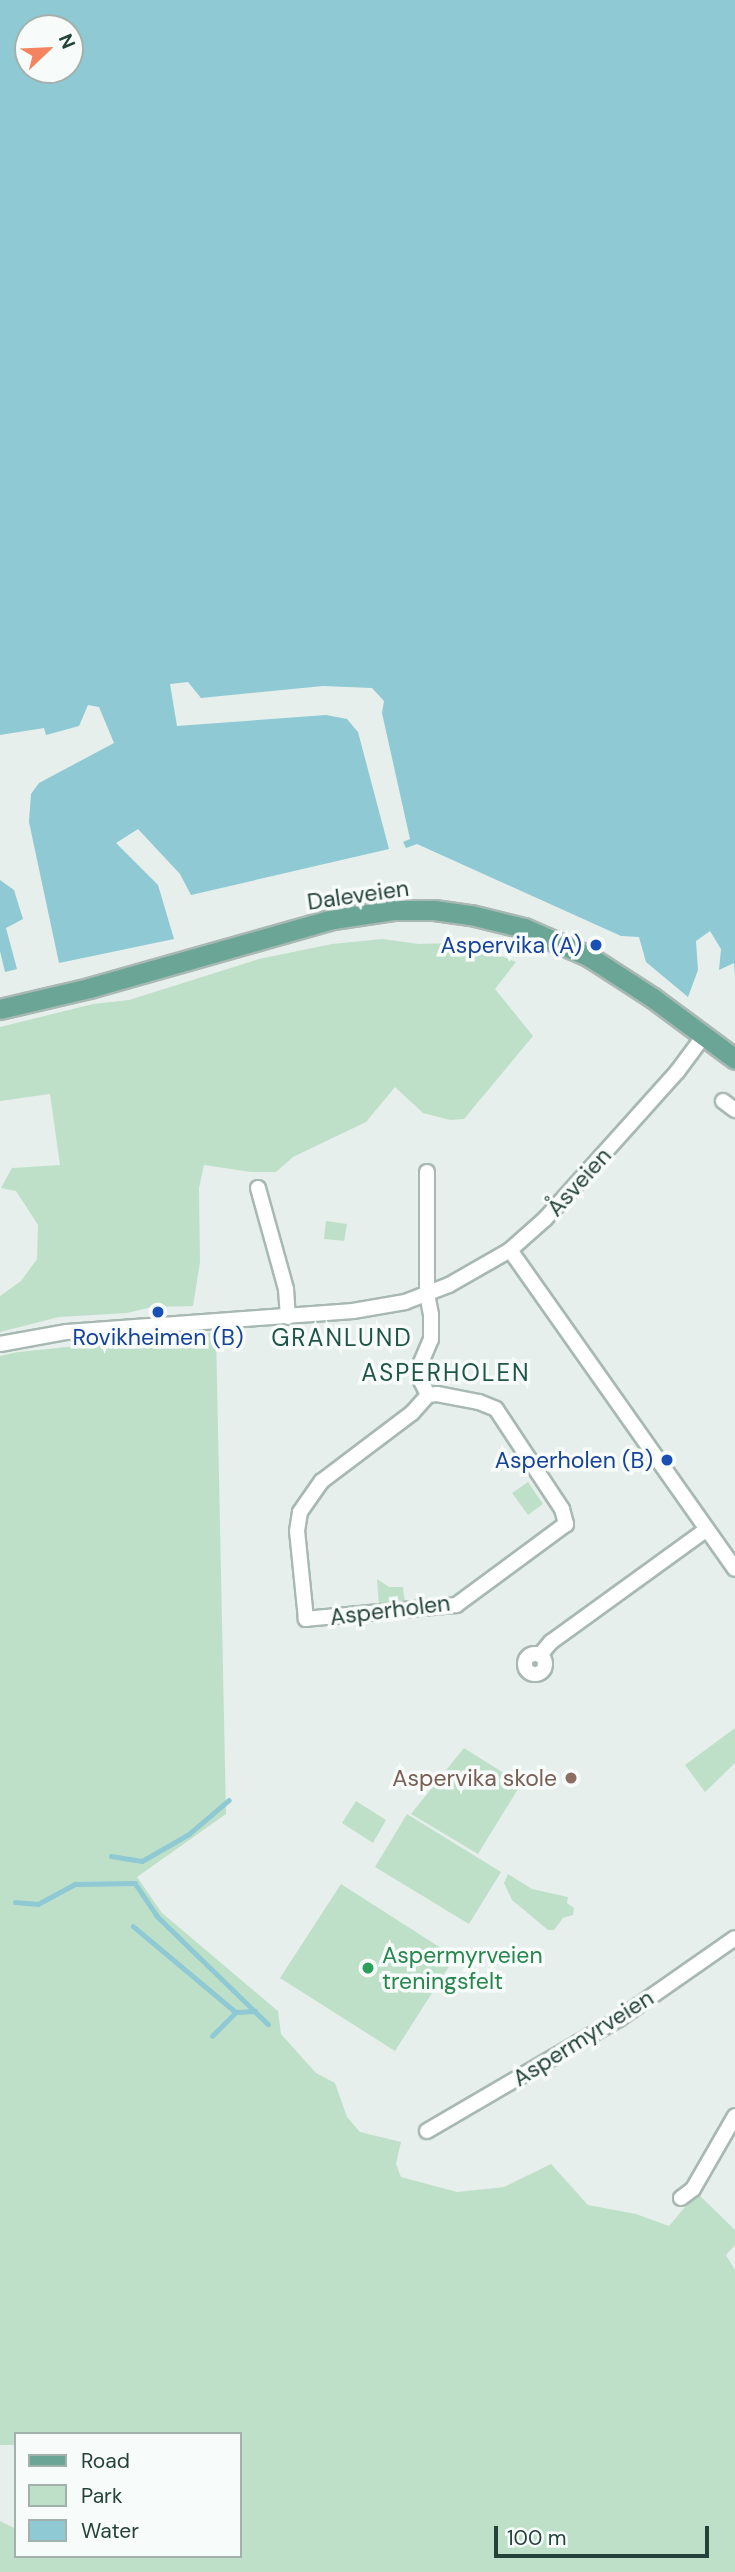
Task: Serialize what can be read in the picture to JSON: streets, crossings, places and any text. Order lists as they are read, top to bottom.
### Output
{
  "streets": {
    "main road": ["Daleveien"],
    "street": ["Åsveien", "Asperholen", "Aspermyrveien"]
  },
  "crossings": [
    ["Daleveien", "Åsveien"]
  ],
  "districts": ["GRANLUND", "ASPERHOLEN"],
  "places": [
    "Aspervika (A)",
    "Rovikheimen (B)",
    "Asperholen (B)",
    "Aspervika skole",
    "Aspermyrveien treningsfelt"
  ],
  "legend": ["Road", "Park", "Water"],
  "scale_bar": "100 m",
  "north": "top right"
}
